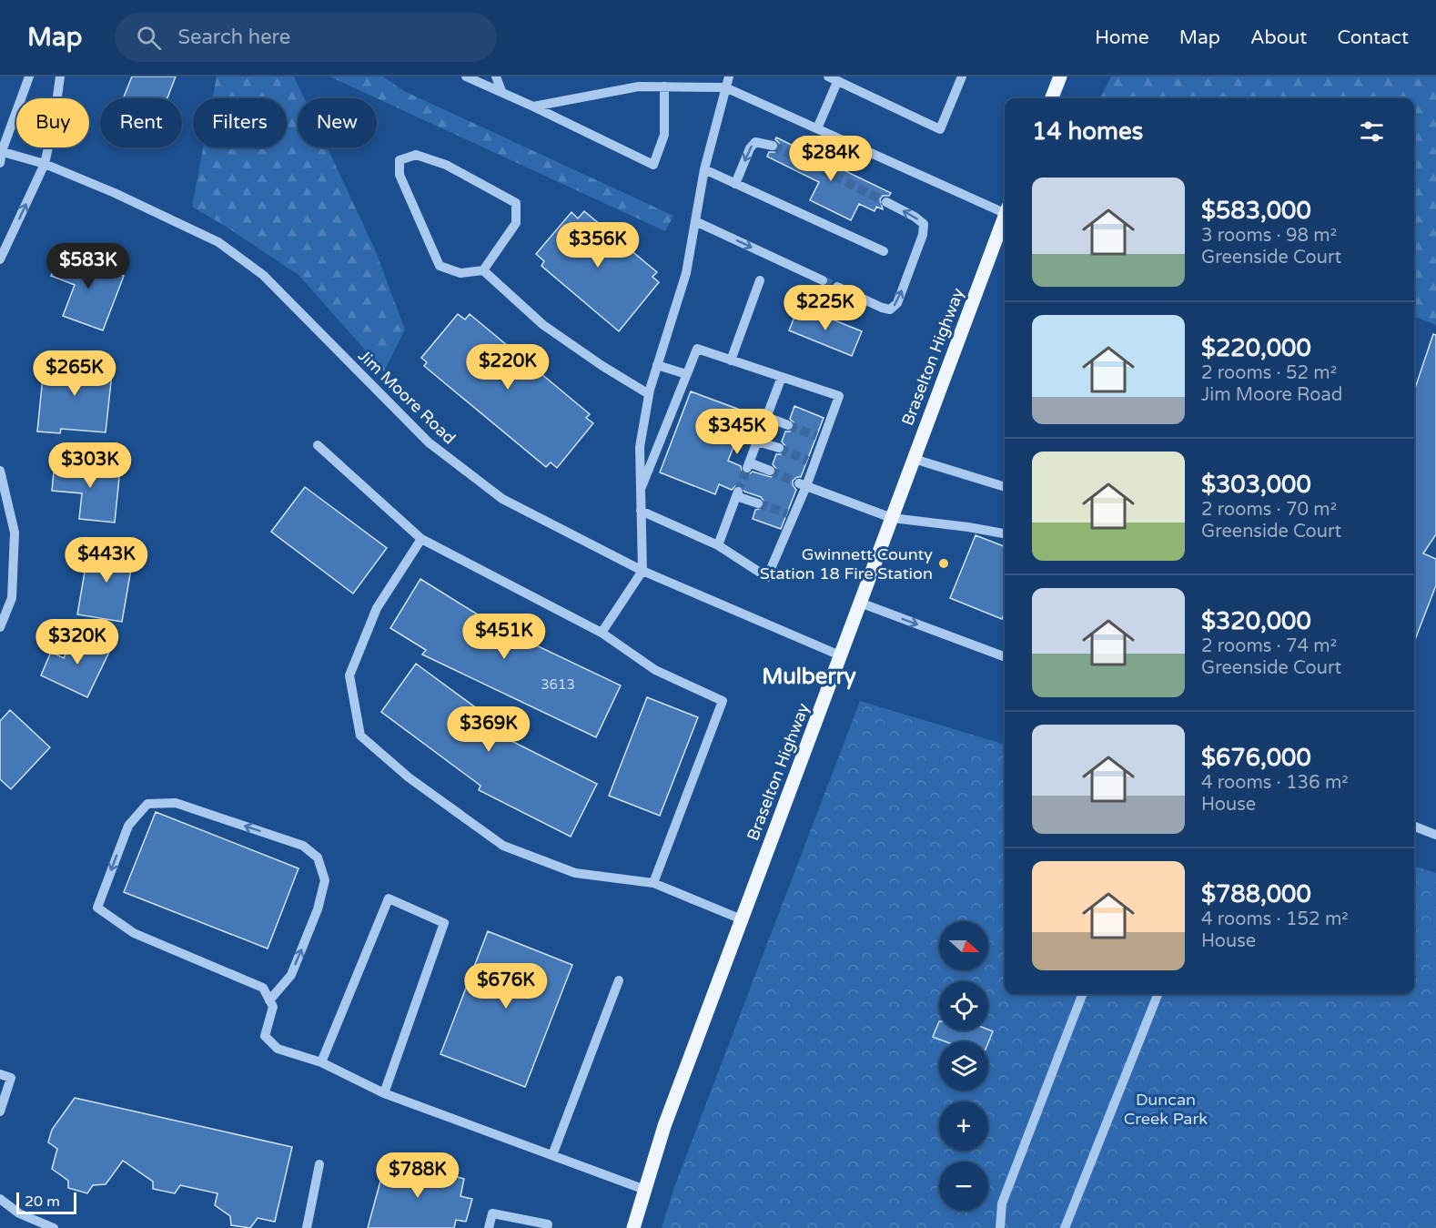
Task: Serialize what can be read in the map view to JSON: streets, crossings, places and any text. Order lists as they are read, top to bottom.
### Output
{
  "streets": {
    "main road": ["Braselton Highway"],
    "street": ["Jim Moore Road"]
  },
  "crossings": [
    ["Braselton Highway", "Jim Moore Road"]
  ],
  "districts": ["Mulberry"],
  "parks": ["Duncan Creek Park"],
  "places": ["Gwinnett County Station 18 Fire Station"],
  "house_numbers": ["3613"],
  "scale_bar": "20 m",
  "north": "right",
  "page": {
    "header": "Map",
    "search": "Search here",
    "nav": [
      "Home",
      "Map",
      "About",
      "Contact"
    ],
    "chip": [
      "Buy",
      "Rent",
      "Filters",
      "New"
    ],
    "heading": "14 homes",
    "price": [
      "$284K",
      "$356K",
      "$583K",
      "$225K",
      "$220K",
      "$265K",
      "$345K",
      "$303K",
      "$443K",
      "$451K",
      "$320K",
      "$369K",
      "$676K",
      "$788K"
    ],
    "list": [
      {
        "name": "$583,000",
        "note": "3 rooms · 98 m² · Greenside Court"
      },
      {
        "name": "$220,000",
        "note": "2 rooms · 52 m² · Jim Moore Road"
      },
      {
        "name": "$303,000",
        "note": "2 rooms · 70 m² · Greenside Court"
      },
      {
        "name": "$320,000",
        "note": "2 rooms · 74 m² · Greenside Court"
      },
      {
        "name": "$676,000",
        "note": "4 rooms · 136 m² · House"
      },
      {
        "name": "$788,000",
        "note": "4 rooms · 152 m² · House"
      }
    ],
    "map_buttons": ["+", "−"],
    "scale": "20 m"
  }
}
